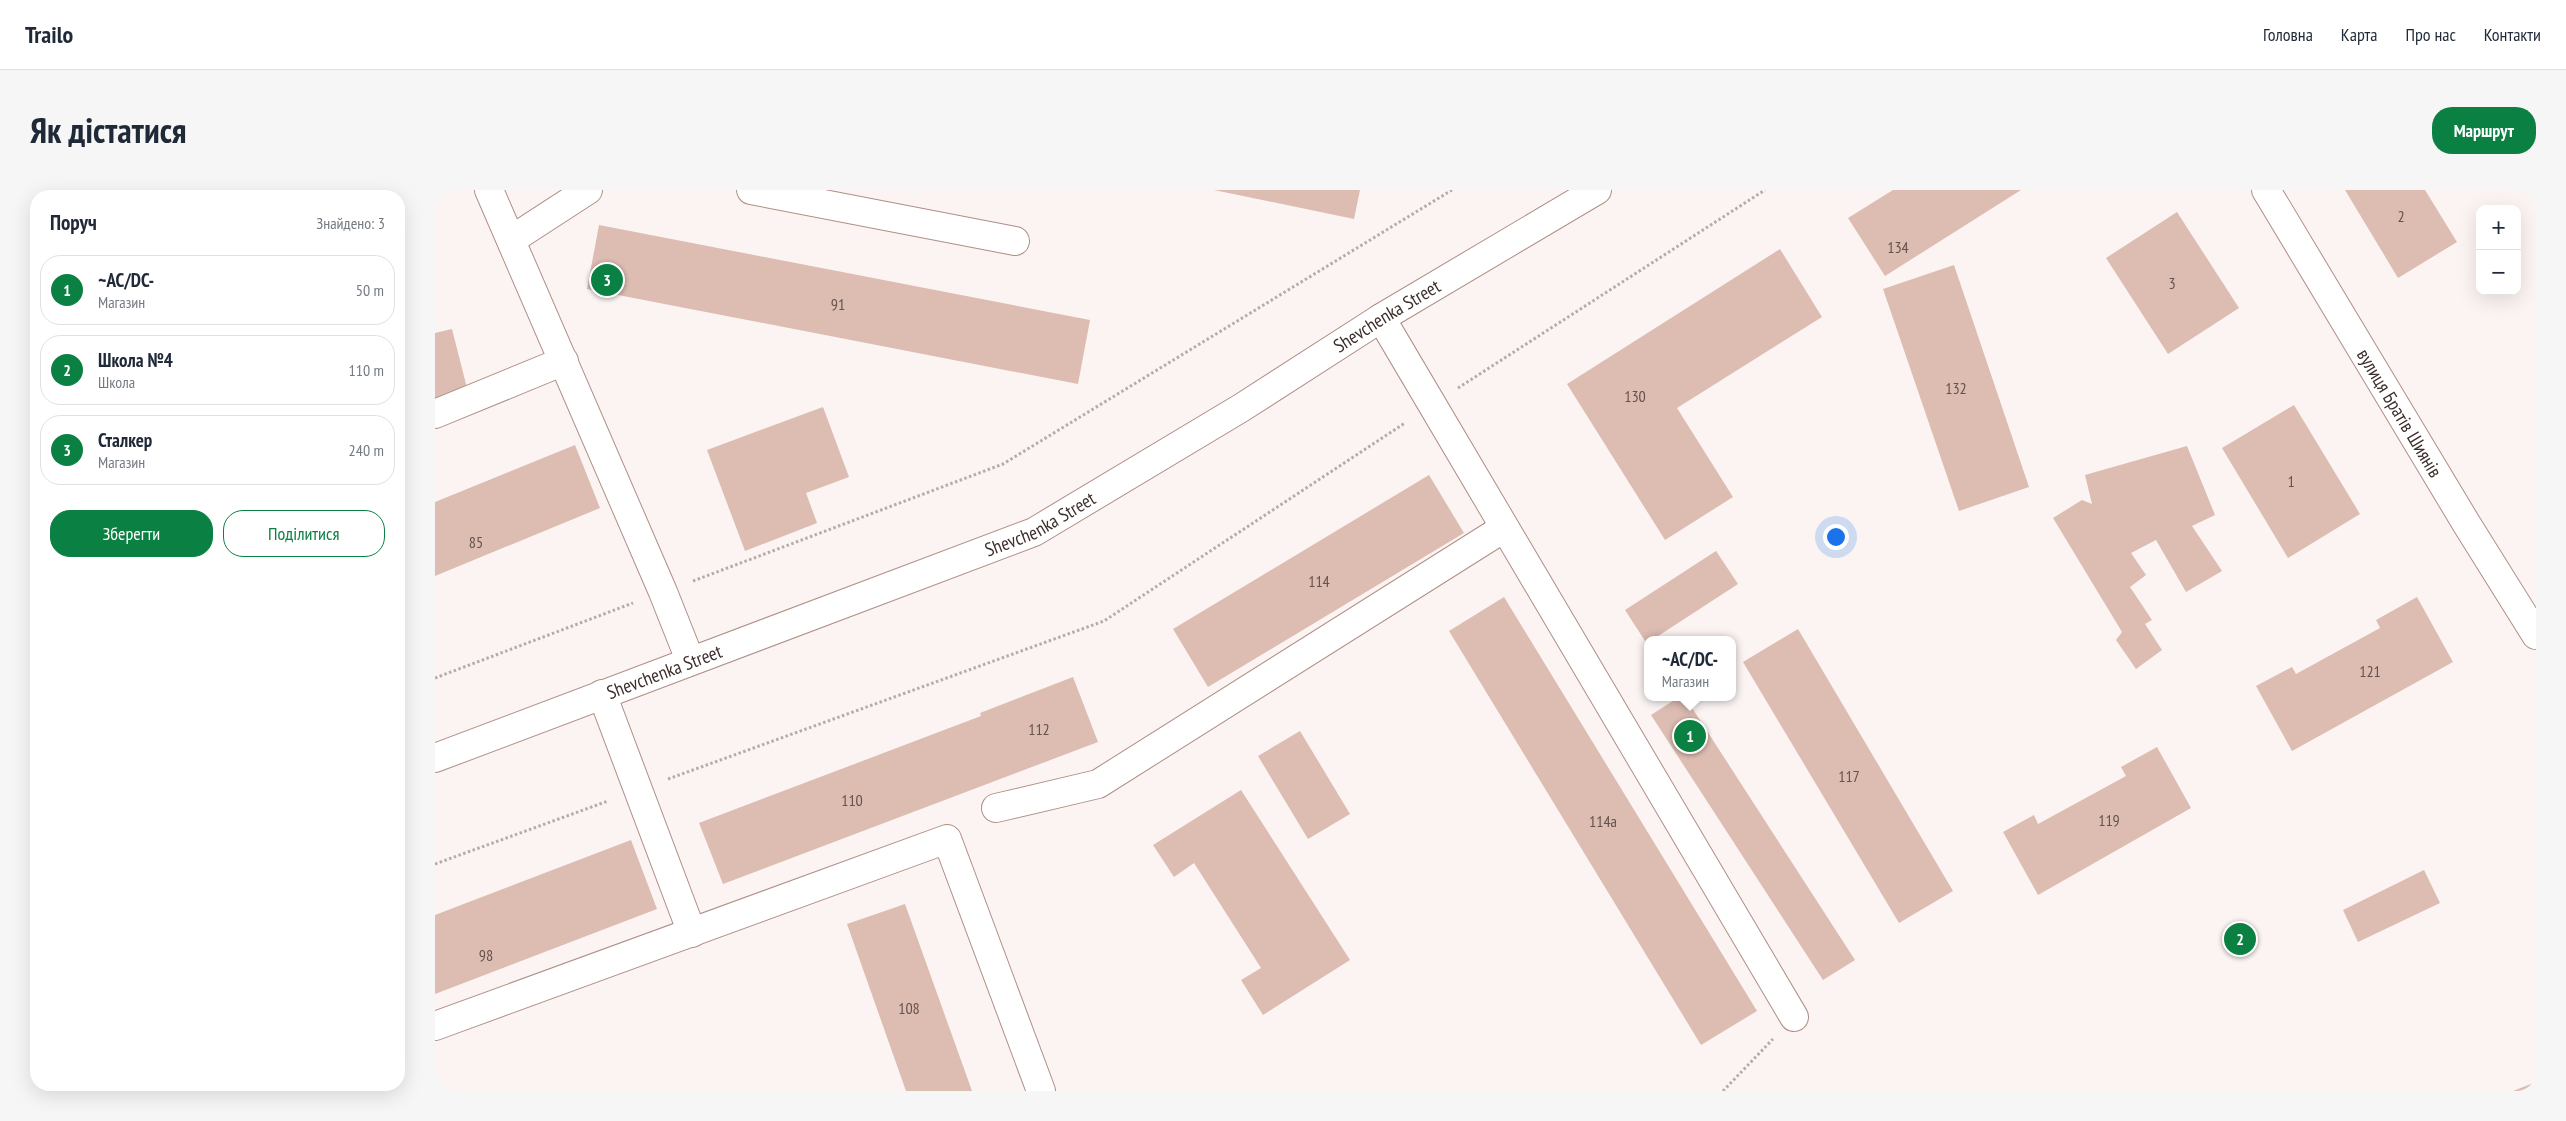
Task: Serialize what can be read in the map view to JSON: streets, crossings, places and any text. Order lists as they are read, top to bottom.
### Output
{
  "streets": {
    "street": ["Shevchenka Street", "вулиця Братів Шиянів"]
  },
  "house_numbers": [
    "2",
    "134",
    "3",
    "91",
    "132",
    "130",
    "1",
    "85",
    "114",
    "121",
    "112",
    "117",
    "110",
    "119",
    "114а",
    "98",
    "108"
  ],
  "page": {
    "header": "Trailo",
    "nav": [
      "Головна",
      "Карта",
      "Про нас",
      "Контакти"
    ],
    "title": "Як дістатися",
    "buttons": [
      "Маршрут",
      ["Зберегти", "Поділитися"]
    ],
    "heading": ["Поруч", "Знайдено: 3"],
    "map_buttons": ["+", "−"],
    "list": [
      {
        "mark": "1",
        "name": "~AC/DC-",
        "note": "Магазин",
        "value": "50 m"
      },
      {
        "mark": "2",
        "name": "Школа №4",
        "note": "Школа",
        "value": "110 m"
      },
      {
        "mark": "3",
        "name": "Сталкер",
        "note": "Магазин",
        "value": "240 m"
      }
    ],
    "pins": ["3", "1", "2"],
    "popup": ["~AC/DC-", "Магазин"]
  }
}
